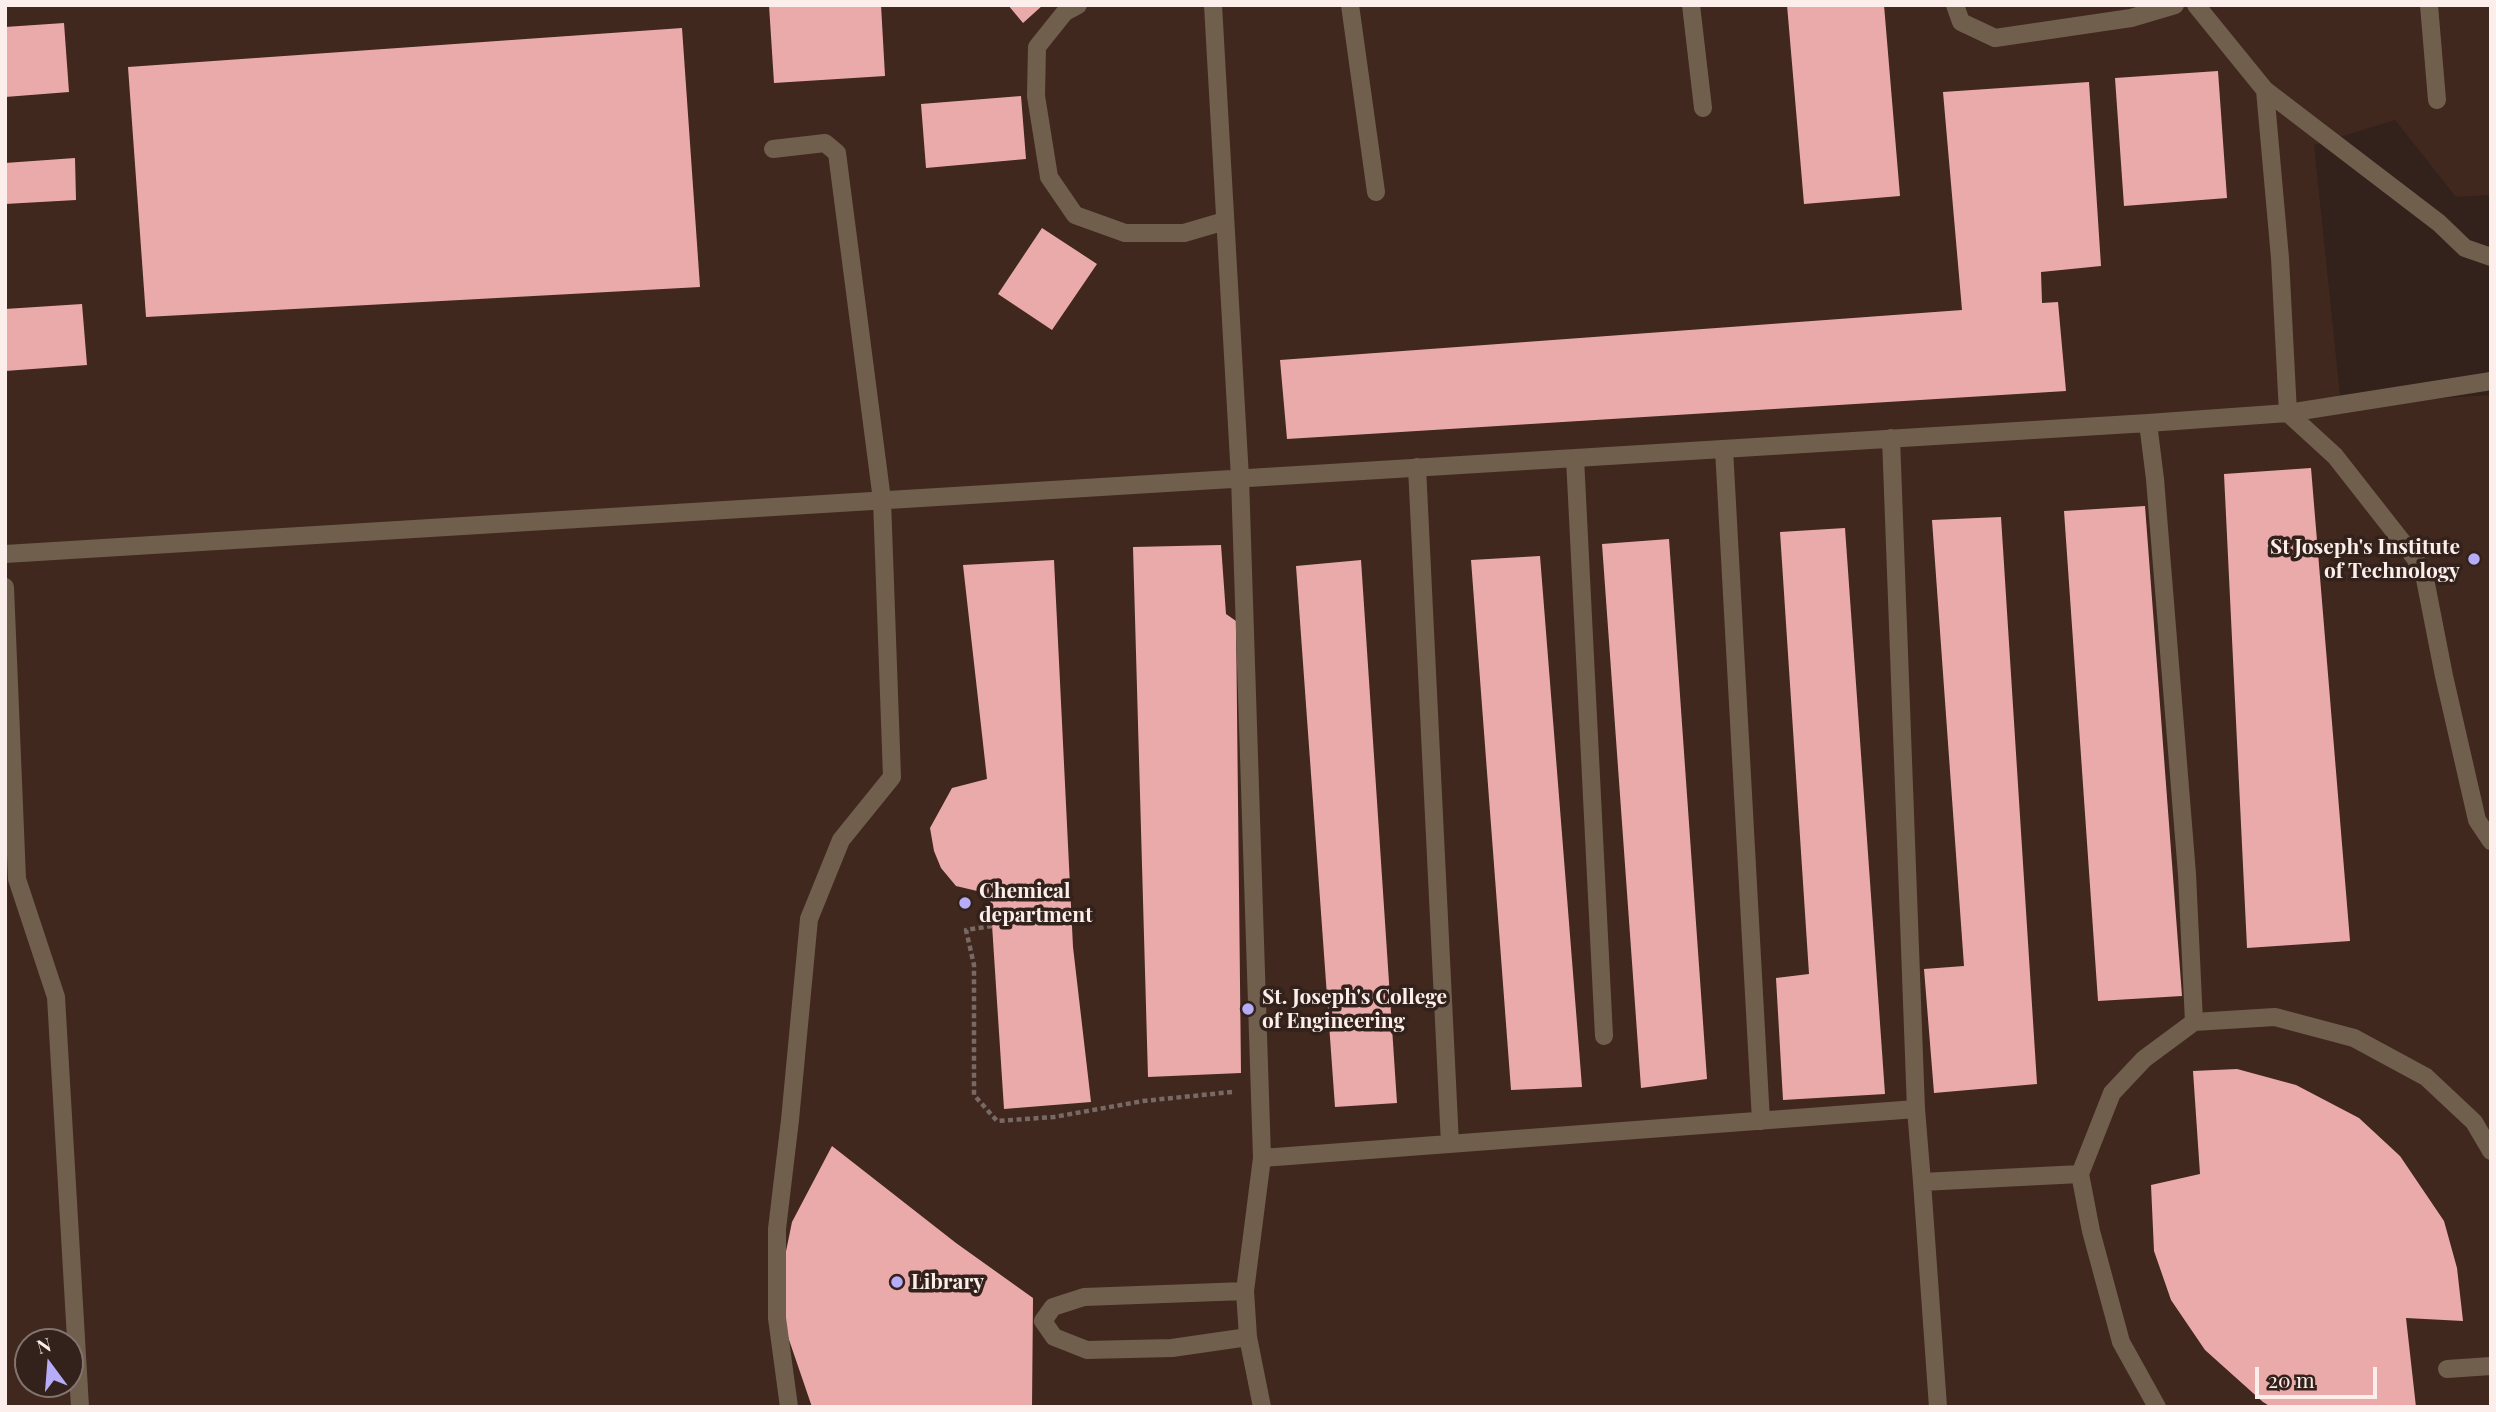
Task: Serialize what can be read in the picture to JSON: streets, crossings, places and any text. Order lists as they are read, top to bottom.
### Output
{
  "places": [
    "St Joseph's Institute of Technology",
    "Chemical department",
    "St. Joseph's College of Engineering",
    "Library"
  ],
  "scale_bar": "20 m",
  "north": "top"
}
